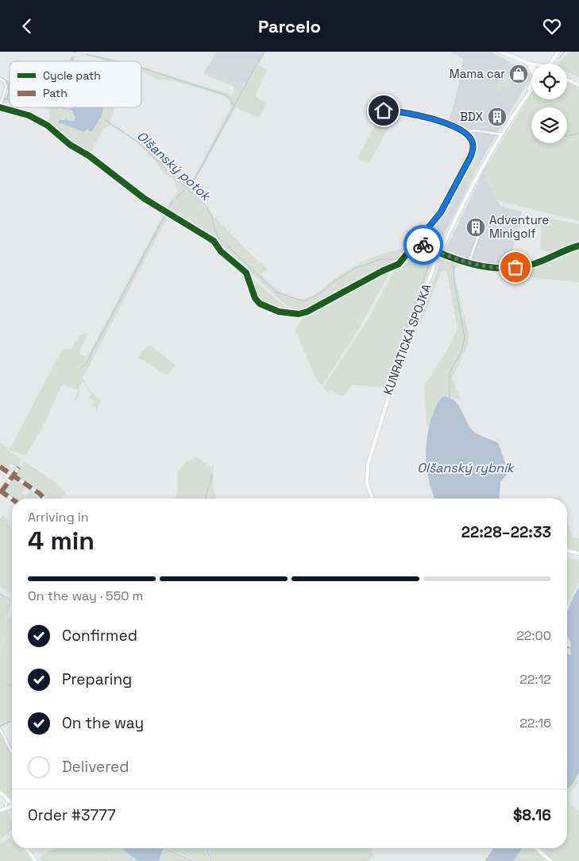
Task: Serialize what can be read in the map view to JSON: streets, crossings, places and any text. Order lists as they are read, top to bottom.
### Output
{
  "streets": {
    "main road": ["KUNRATICKÁ SPOJKA"]
  },
  "water": ["Olšanský potok", "Olšanský rybník"],
  "places": {
    "shop": ["Mama car"],
    "building": ["BDX", "Adventure Minigolf"]
  },
  "legend": ["Cycle path", "Path"],
  "page": {
    "header": "Parcelo",
    "heading": ["4 min", "Arriving in", "22:28–22:33"],
    "panel": ["Order #3777", "$8.16"],
    "bar": "On the way · 550 m",
    "list": [
      ["Confirmed", "22:00"],
      ["Preparing", "22:12"],
      ["On the way", "22:16"],
      "Delivered"
    ]
  }
}
